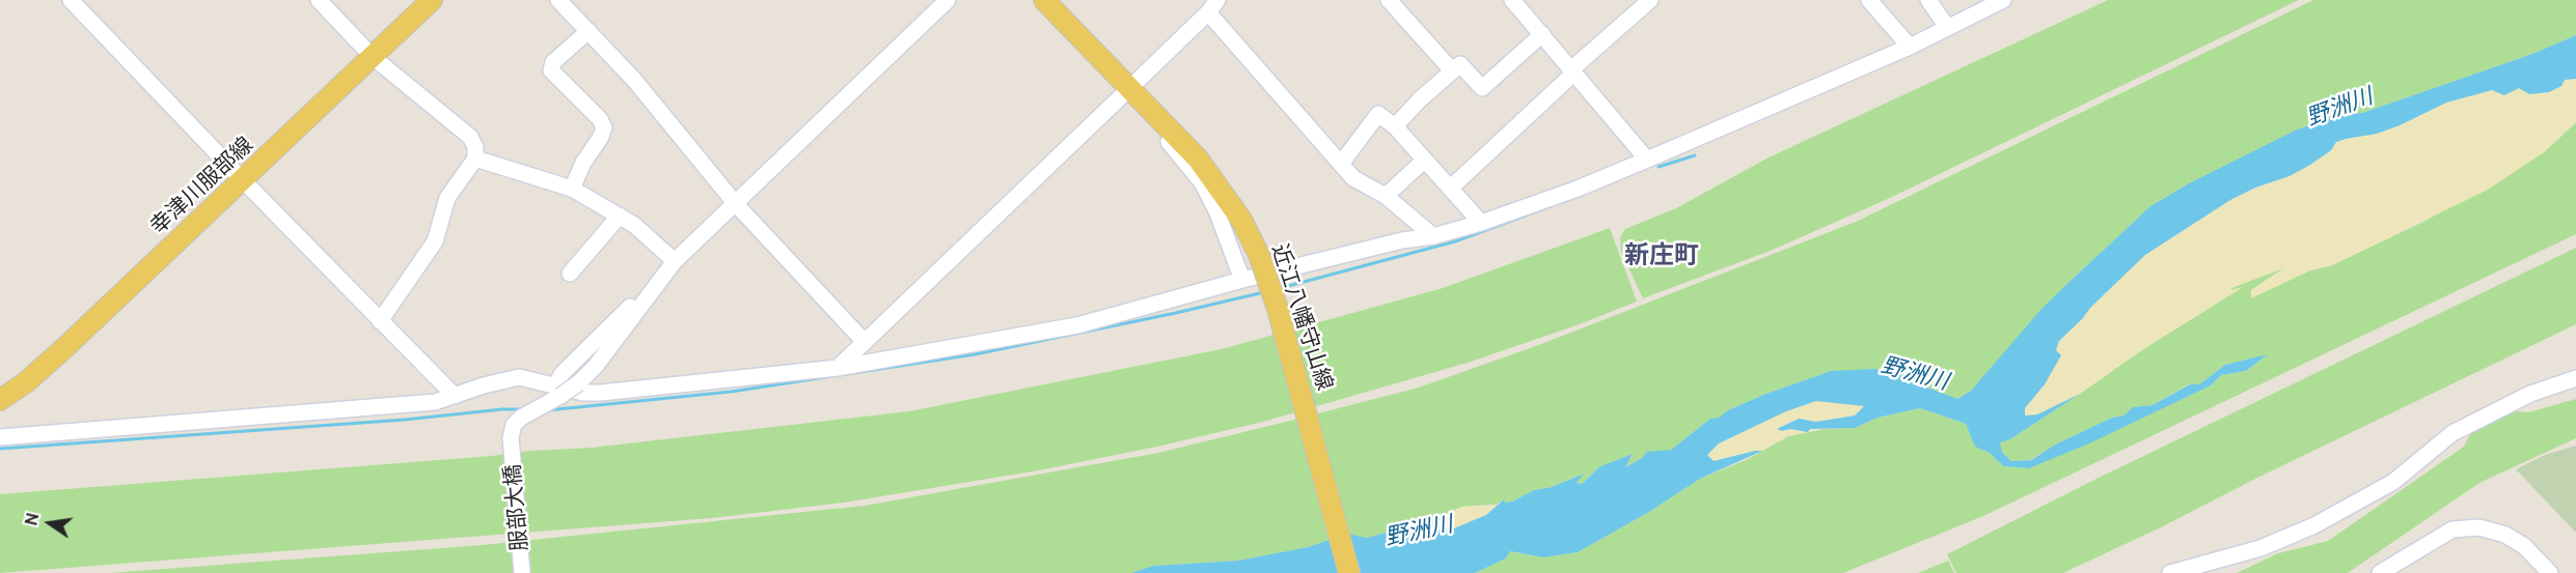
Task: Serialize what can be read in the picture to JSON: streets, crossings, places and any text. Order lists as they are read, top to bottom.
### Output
{
  "streets": {
    "main road": ["幸津川服部線", "近江八幡守山線"],
    "street": ["服部大橋"]
  },
  "districts": ["新庄町"],
  "water": ["野洲川"],
  "north": "left"
}
